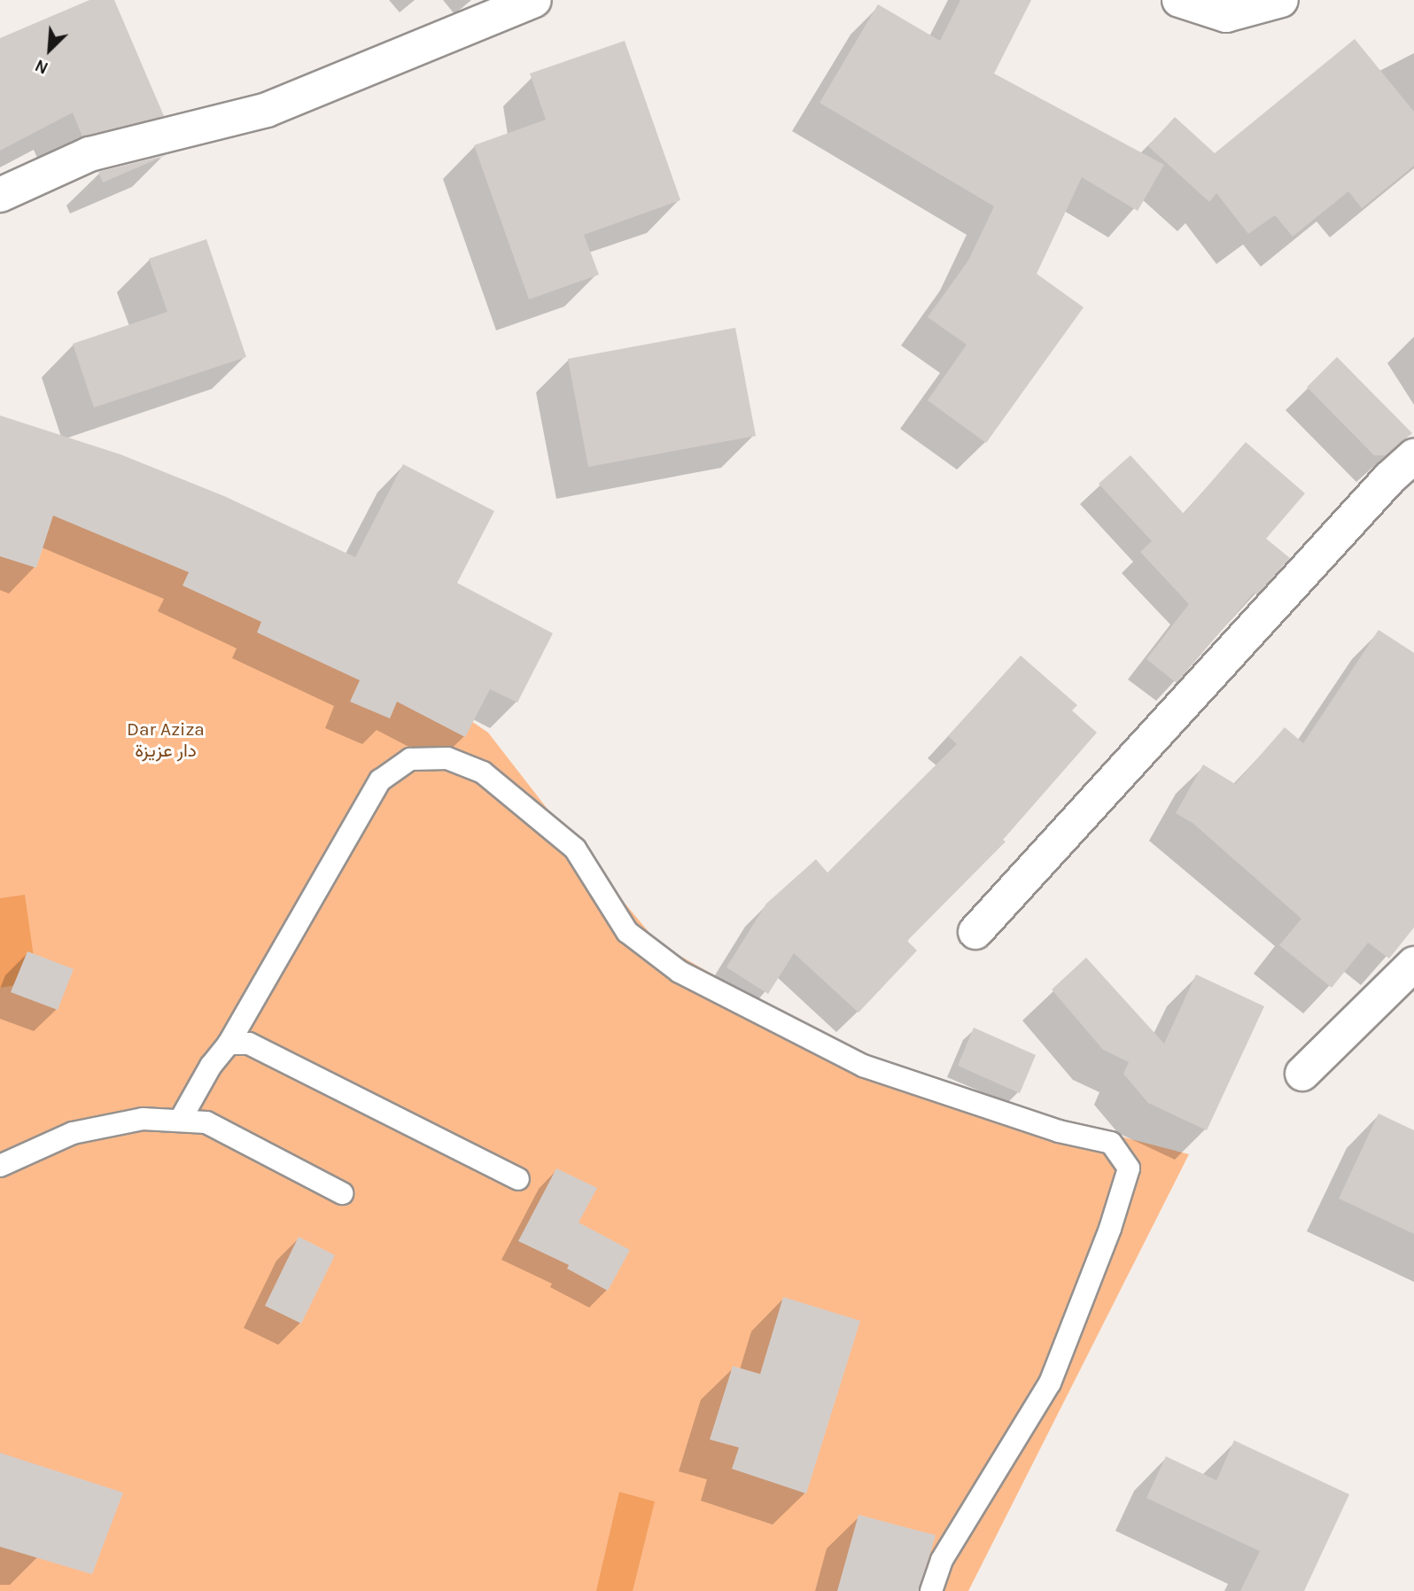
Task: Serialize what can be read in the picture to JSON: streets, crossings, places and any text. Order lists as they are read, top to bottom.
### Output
{
  "parks": ["Dar Aziza دار عزيزة"],
  "north": "bottom left"
}
